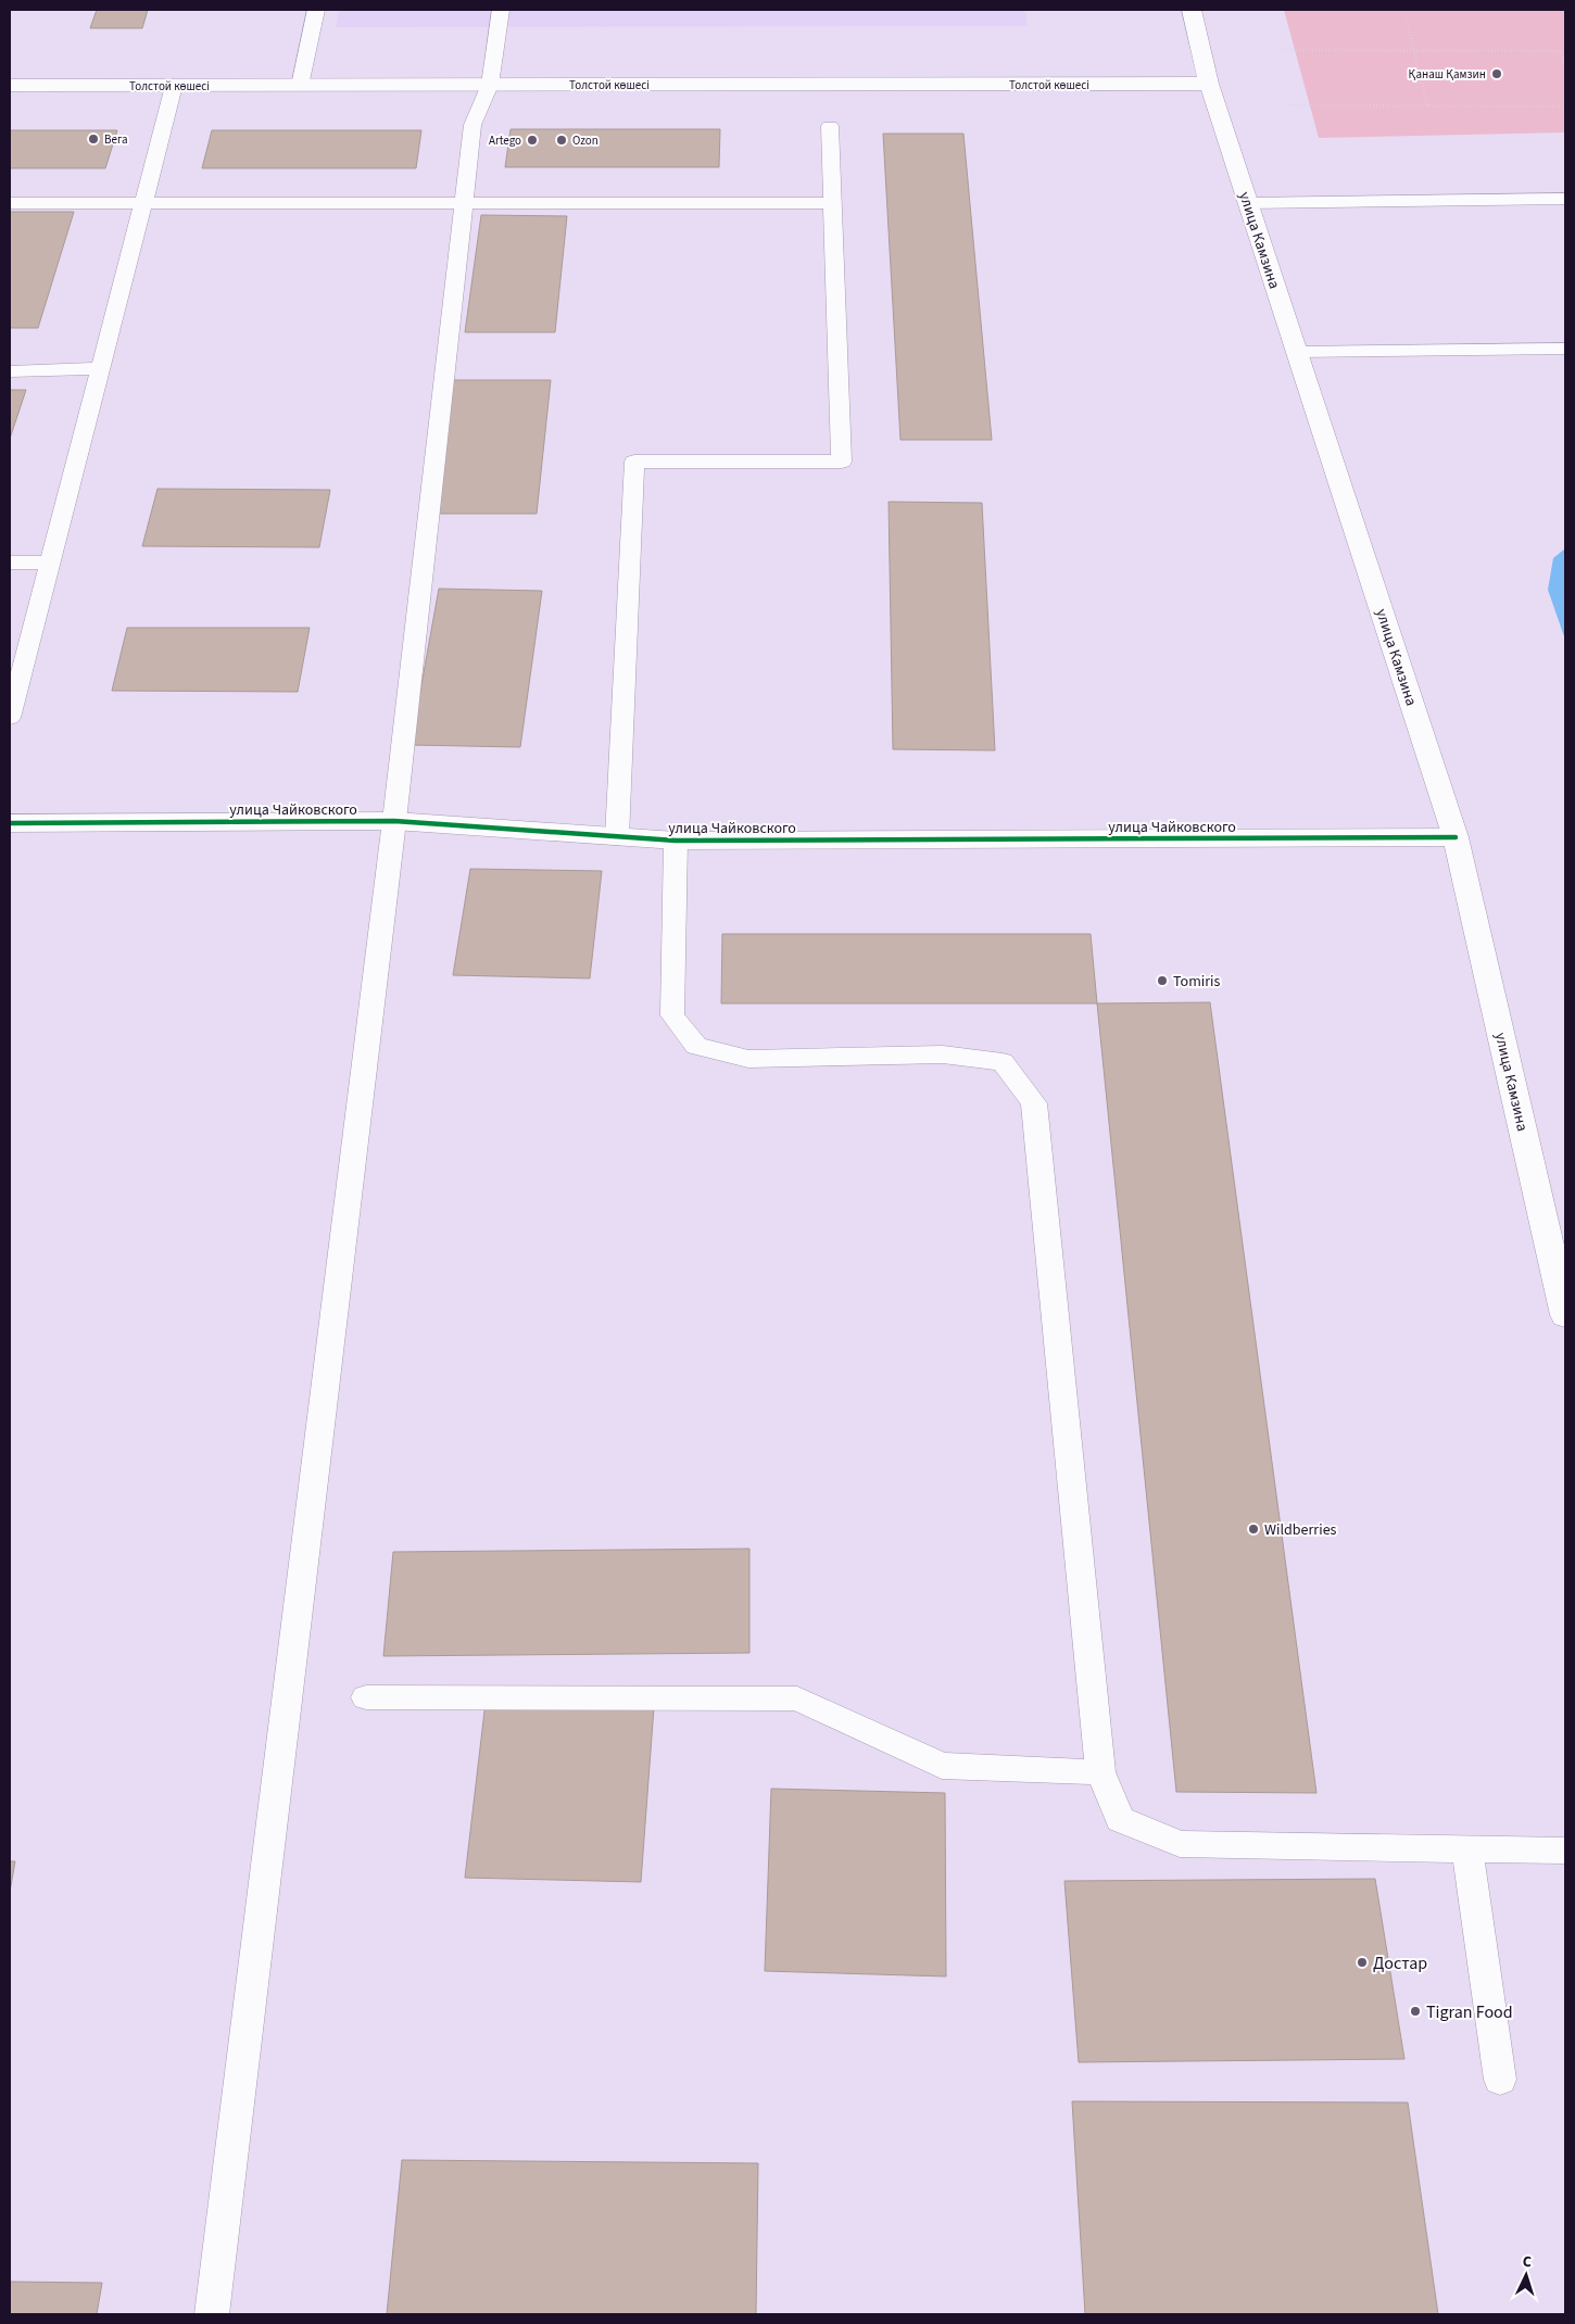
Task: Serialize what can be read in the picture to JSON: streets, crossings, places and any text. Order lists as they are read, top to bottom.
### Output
{
  "streets": {
    "main road": ["Толстой көшесі", "улица Камзина", "улица Чайковского"]
  },
  "crossings": [
    ["Толстой көшесі", "улица Камзина"],
    ["улица Камзина", "улица Чайковского"]
  ],
  "places": [
    "Қанаш Қамзин",
    "Вега",
    "Artego",
    "Ozon",
    "Tomiris",
    "Wildberries",
    "Достар",
    "Tigran Food"
  ],
  "north": "top"
}
